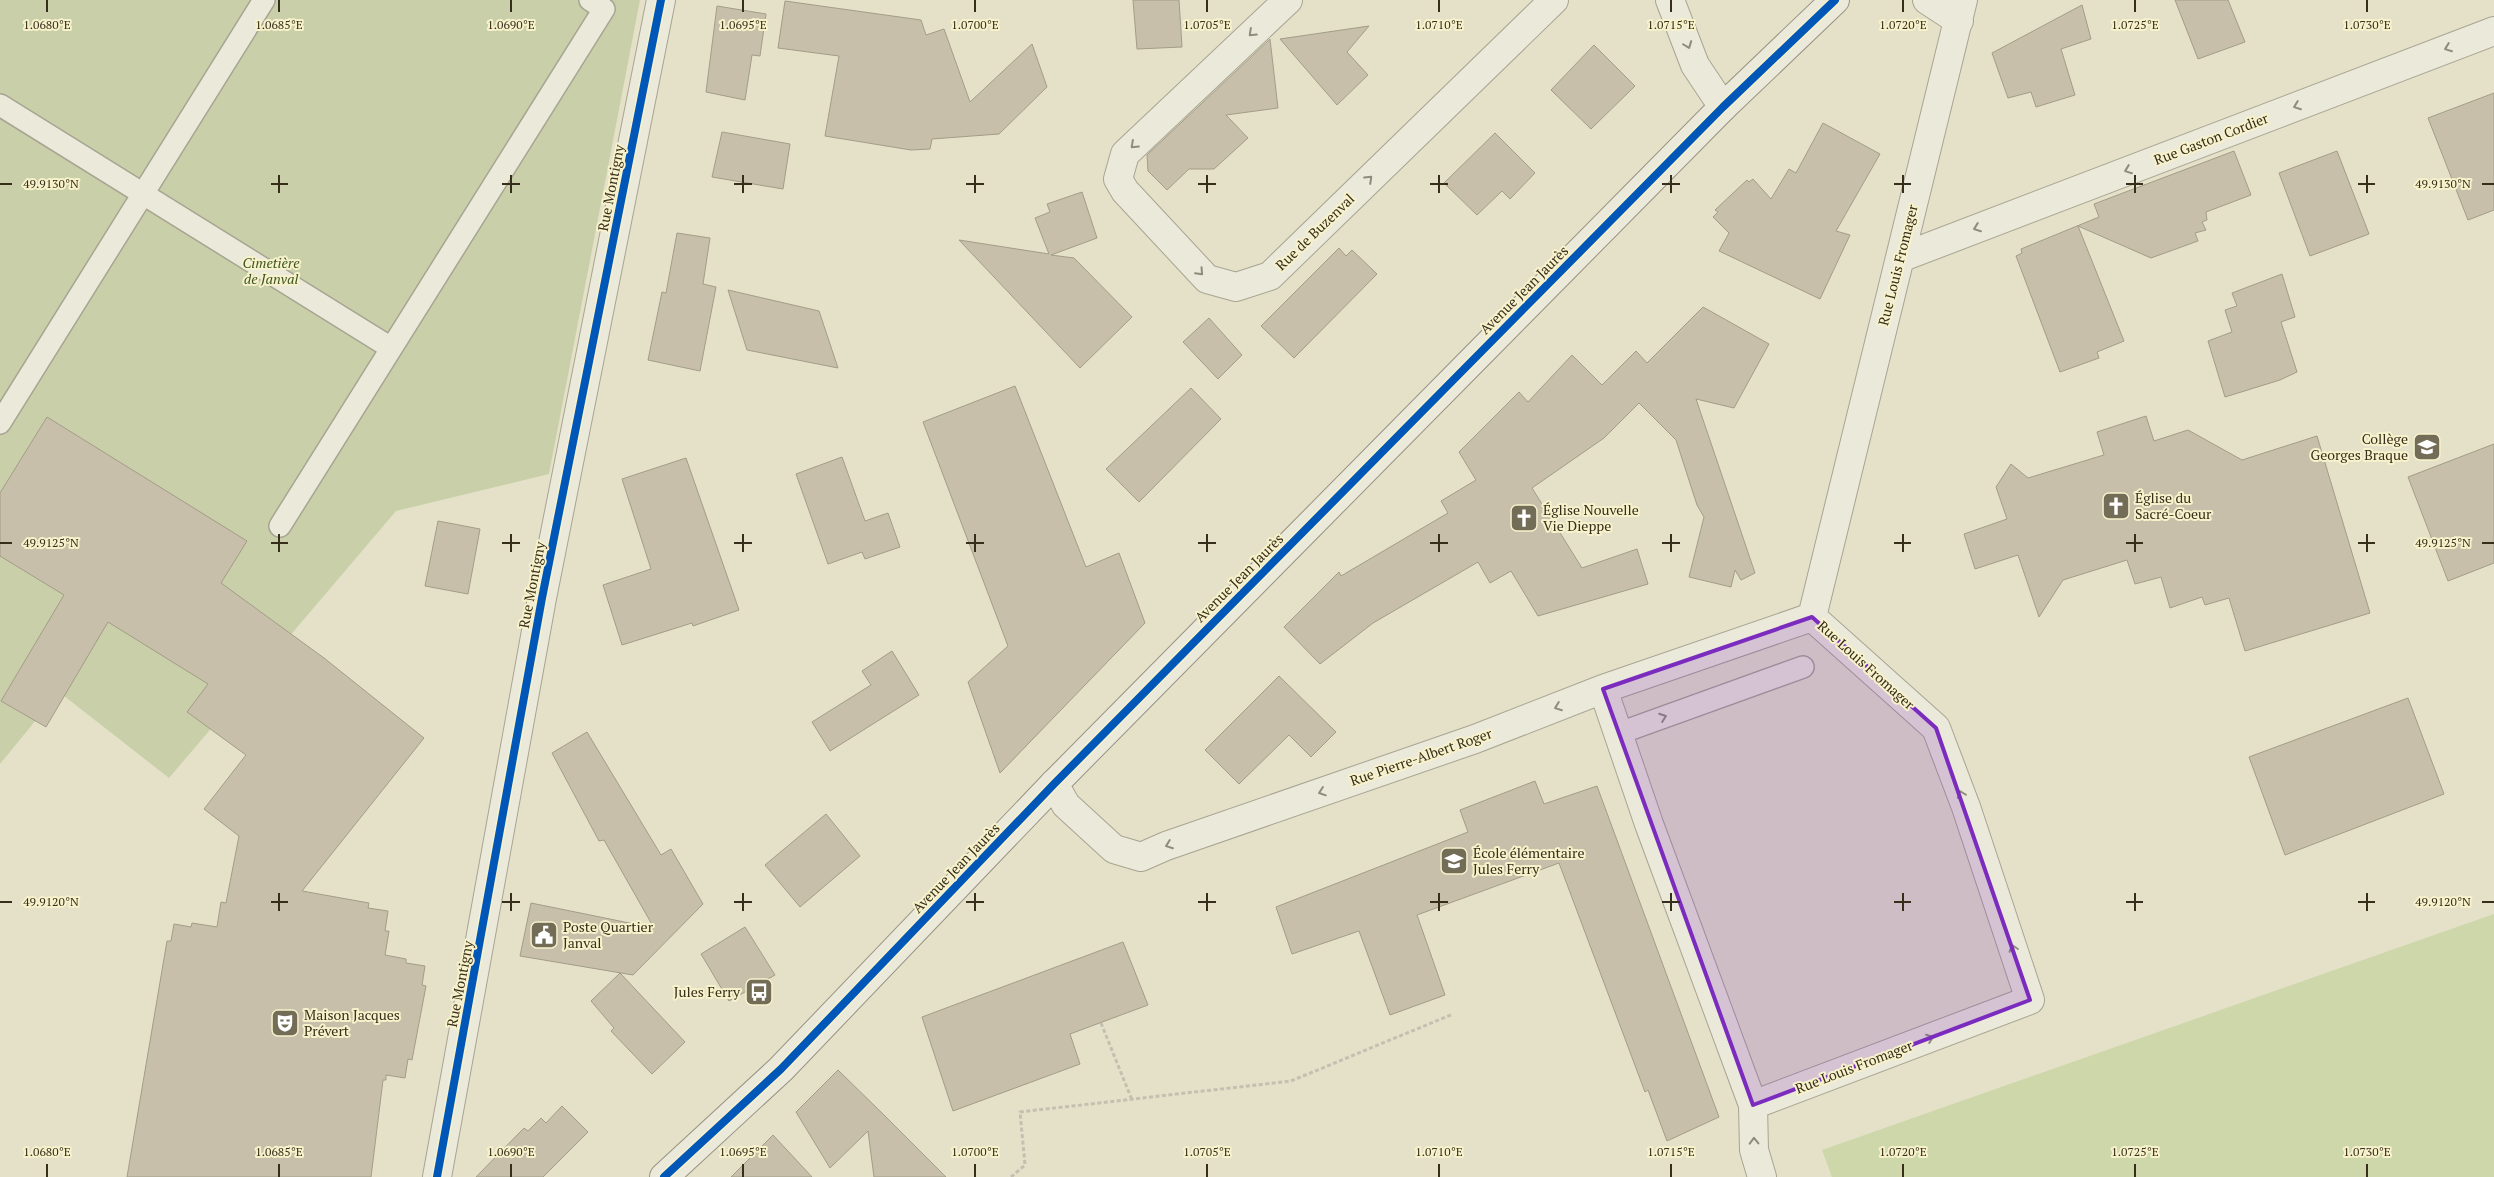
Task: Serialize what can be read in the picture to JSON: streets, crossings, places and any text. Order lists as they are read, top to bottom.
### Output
{
  "streets": {
    "street": [
      "Rue Gaston Cordier",
      "Rue Montigny",
      "Rue de Buzenval",
      "Rue Louis Fromager",
      "Avenue Jean Jaurès",
      "Rue Pierre-Albert Roger"
    ]
  },
  "crossings": [
    ["Rue Gaston Cordier", "Rue Louis Fromager"],
    ["Rue Louis Fromager", "Rue Pierre-Albert Roger"],
    ["Avenue Jean Jaurès", "Rue Pierre-Albert Roger"]
  ],
  "one_way": ["Rue Gaston Cordier", "Rue Pierre-Albert Roger"],
  "parks": ["Cimetière de Janval"],
  "places": {
    "school or university": ["Collège Georges Braque", "École élémentaire Jules Ferry"],
    "church": ["Église du Sacré-Coeur", "Église Nouvelle Vie Dieppe"],
    "public building": ["Poste Quartier Janval"],
    "bus stop": ["Jules Ferry"],
    "theatre": ["Maison Jacques Prévert"]
  },
  "coordinates": [
    "1.0680°E",
    "1.0685°E",
    "1.0690°E",
    "1.0695°E",
    "1.0700°E",
    "1.0705°E",
    "1.0710°E",
    "1.0715°E",
    "1.0720°E",
    "1.0725°E",
    "1.0730°E",
    "49.9130°N",
    "49.9125°N",
    "49.9120°N"
  ]
}
